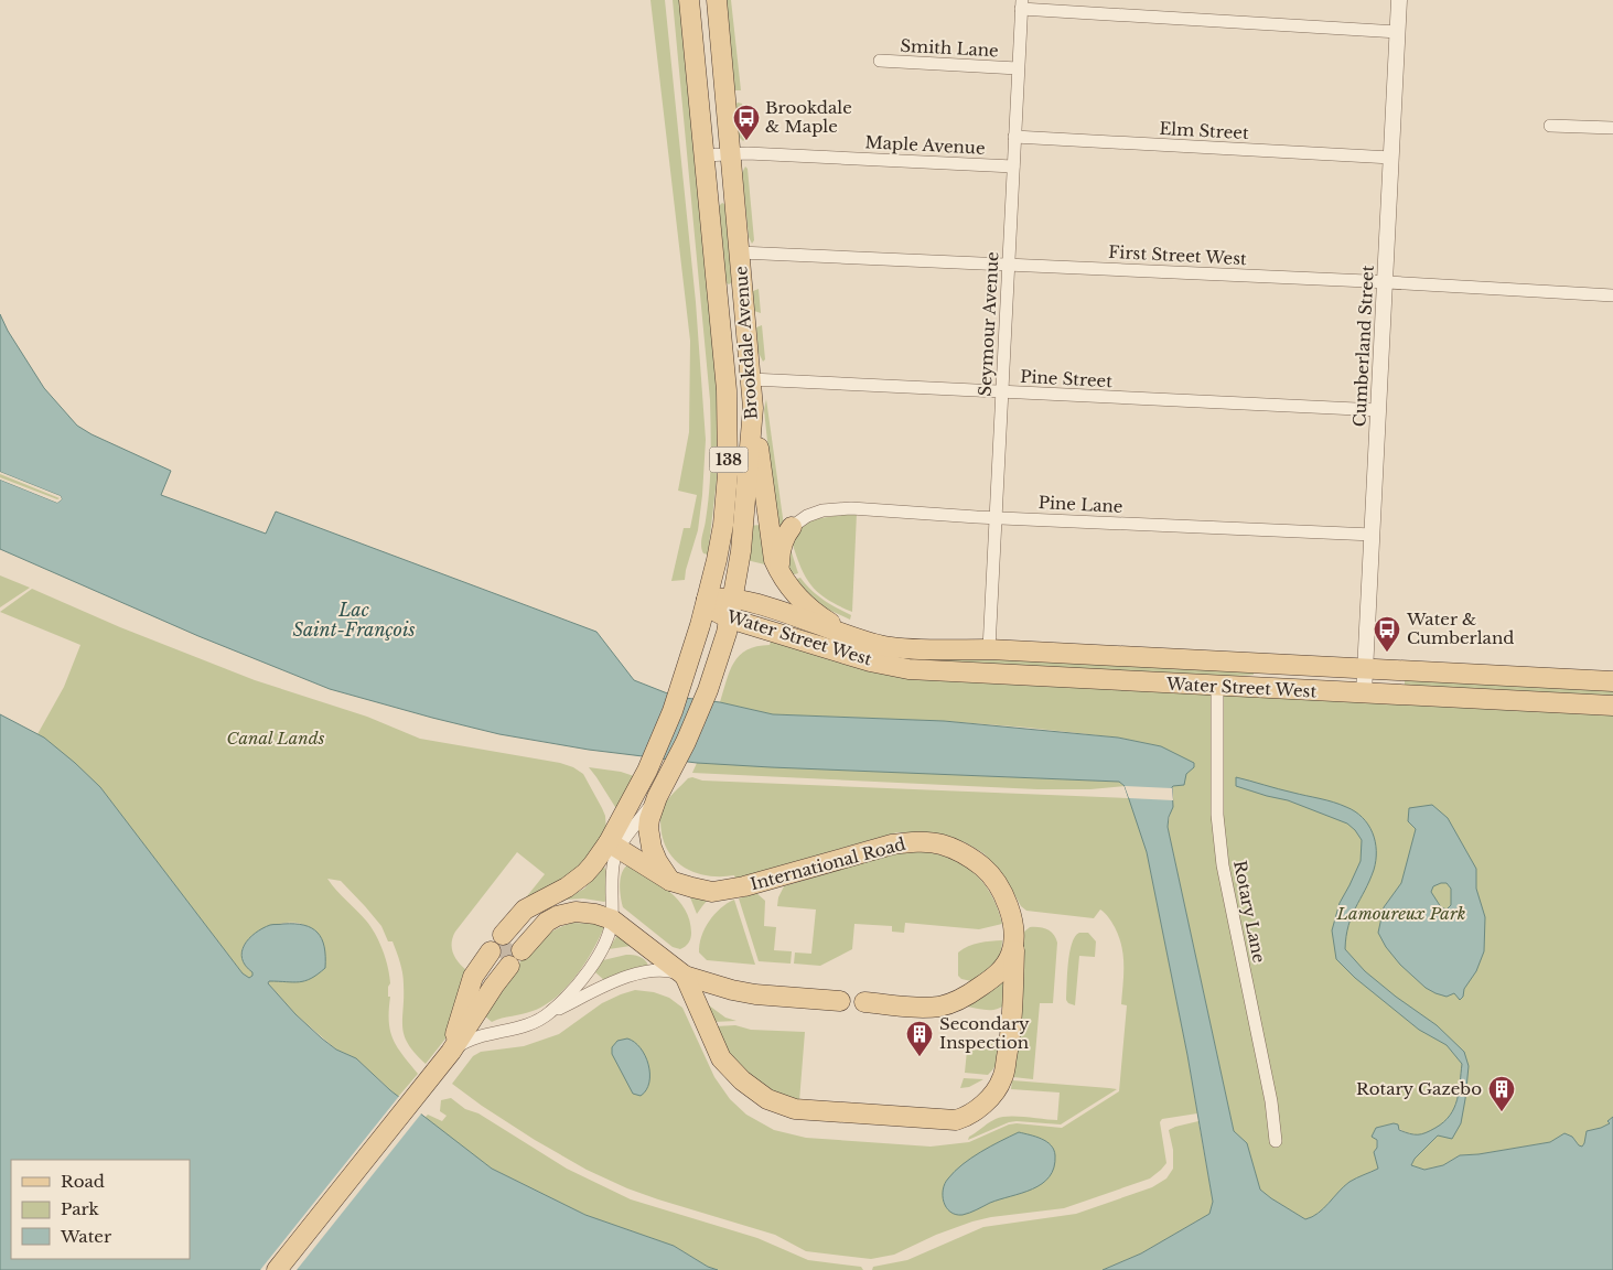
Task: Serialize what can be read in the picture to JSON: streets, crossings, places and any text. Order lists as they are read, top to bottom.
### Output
{
  "streets": {
    "main road": [
      "Brookdale Avenue",
      "138",
      "Water Street West",
      "International Road"
    ],
    "street": [
      "Smith Lane",
      "Elm Street",
      "Maple Avenue",
      "First Street West",
      "Seymour Avenue",
      "Cumberland Street",
      "Pine Street",
      "Pine Lane",
      "Rotary Lane"
    ]
  },
  "crossings": [
    ["Smith Lane", "Seymour Avenue"],
    ["Elm Street", "Seymour Avenue"],
    ["Elm Street", "Cumberland Street"],
    ["Maple Avenue", "Seymour Avenue"],
    ["Maple Avenue", "Brookdale Avenue"],
    ["First Street West", "Seymour Avenue"],
    ["First Street West", "Brookdale Avenue"],
    ["First Street West", "Cumberland Street"],
    ["Seymour Avenue", "Pine Street"],
    ["Seymour Avenue", "Pine Lane"],
    ["Seymour Avenue", "Water Street West"],
    ["Brookdale Avenue", "Pine Street"],
    ["Brookdale Avenue", "Water Street West"],
    ["Brookdale Avenue", "International Road"],
    ["Cumberland Street", "Pine Street"],
    ["Cumberland Street", "Pine Lane"],
    ["Cumberland Street", "Water Street West"],
    ["Water Street West", "Rotary Lane"]
  ],
  "water": ["Lac Saint-François"],
  "parks": ["Canal Lands", "Lamoureux Park"],
  "places": {
    "bus stop": ["Brookdale & Maple", "Water & Cumberland"],
    "building": ["Secondary Inspection", "Rotary Gazebo"]
  },
  "legend": ["Road", "Park", "Water"]
}
